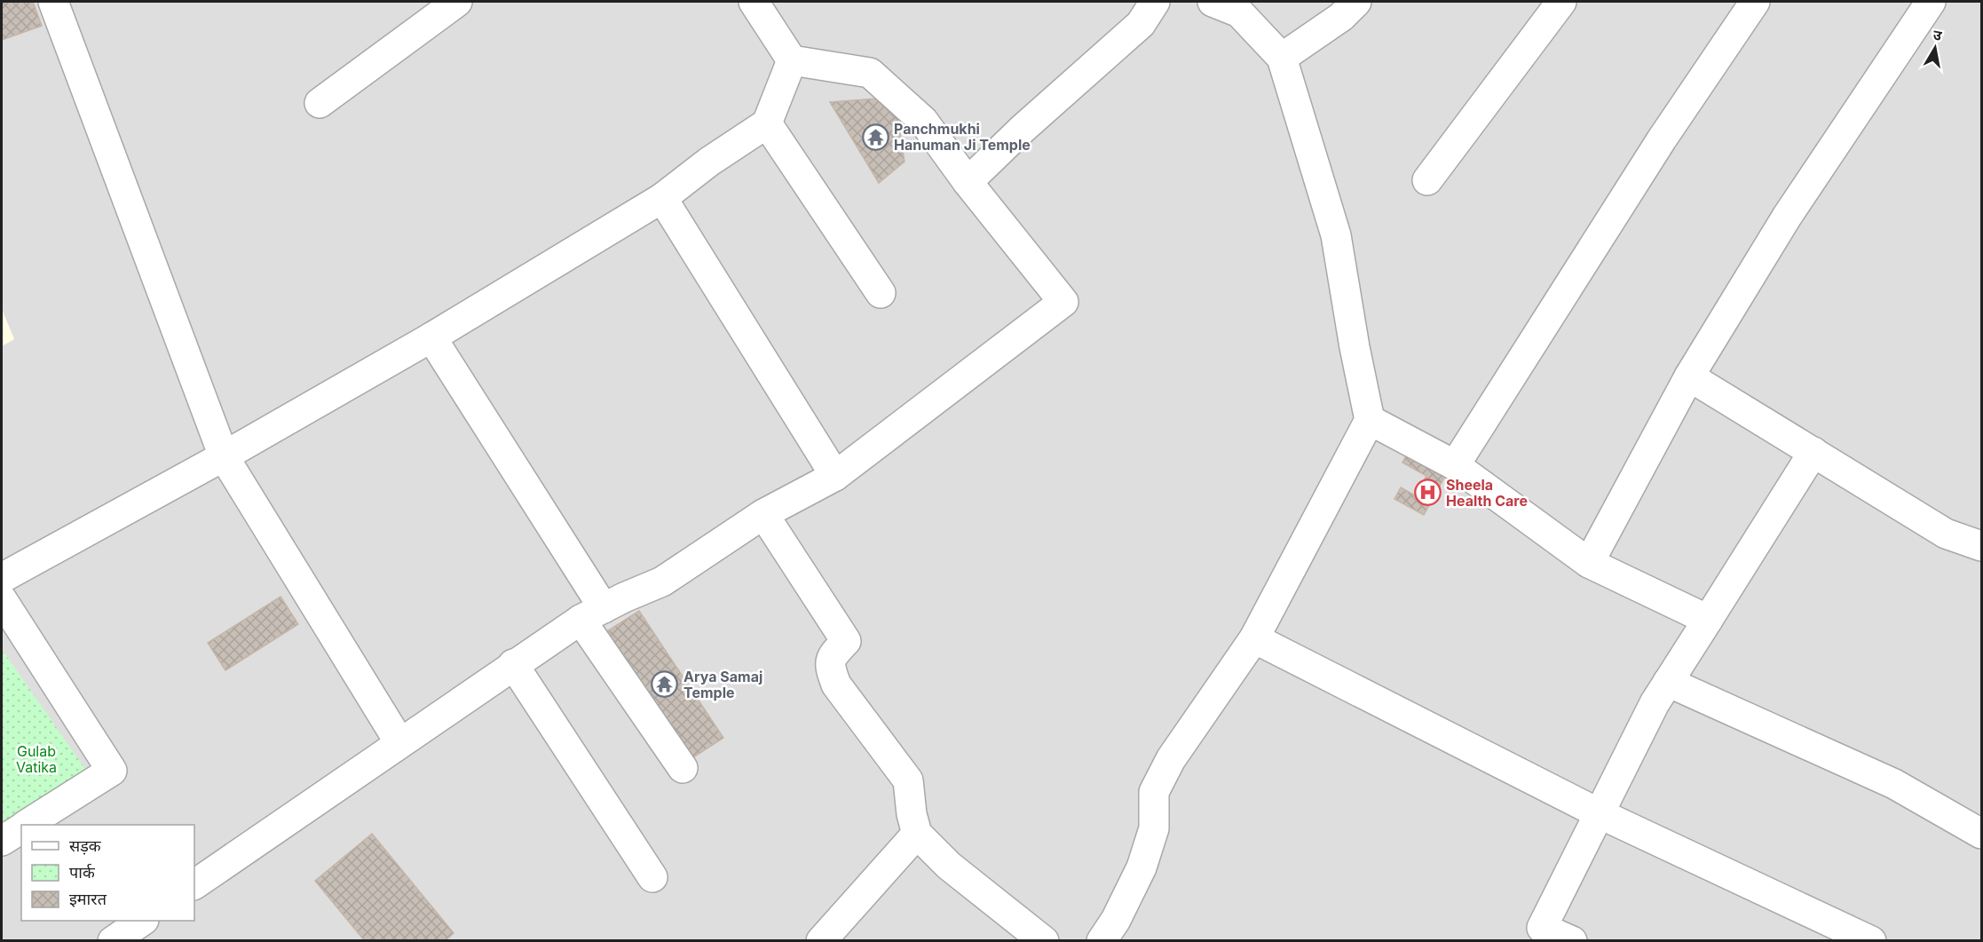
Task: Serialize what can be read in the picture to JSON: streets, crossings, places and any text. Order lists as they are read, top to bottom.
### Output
{
  "parks": ["Gulab Vatika"],
  "places": {
    "temple": ["Panchmukhi Hanuman Ji Temple", "Arya Samaj Temple"],
    "hospital": ["Sheela Health Care"]
  },
  "legend": ["सड़क", "पार्क", "इमारत"],
  "north": "top"
}
